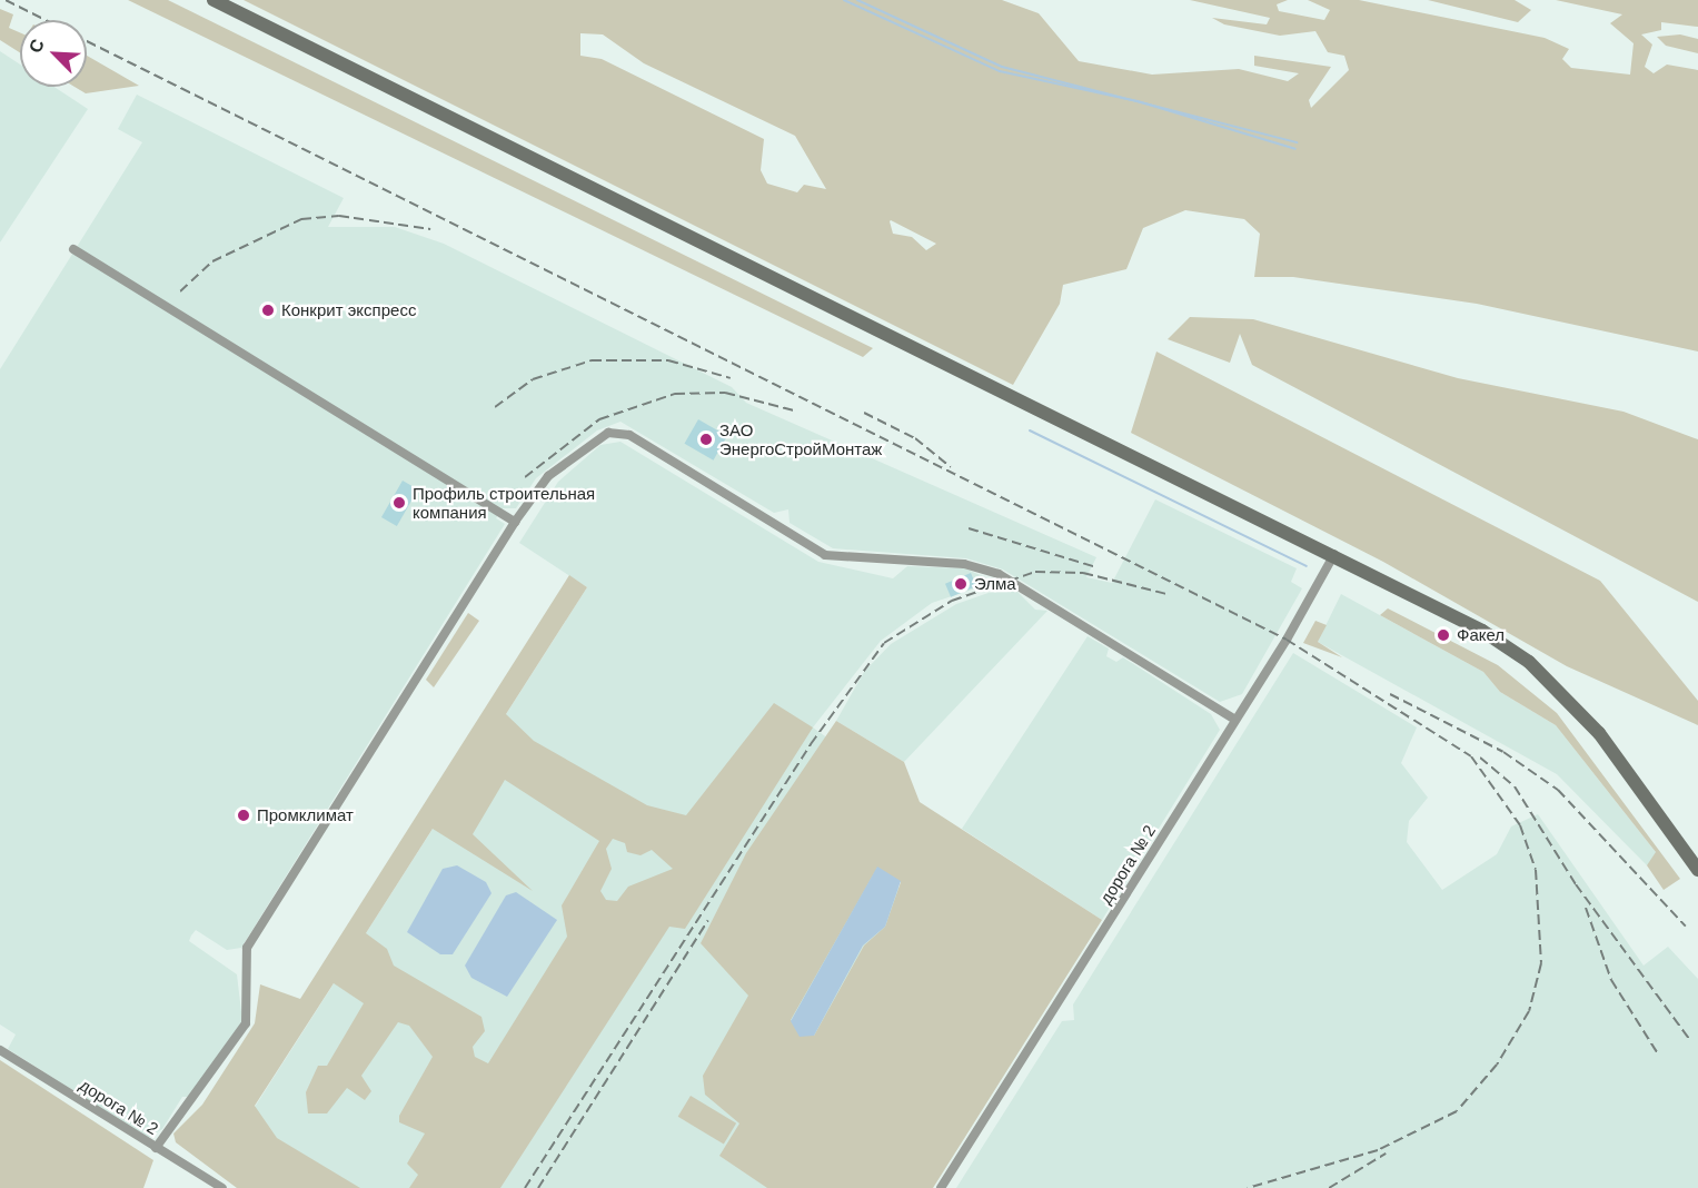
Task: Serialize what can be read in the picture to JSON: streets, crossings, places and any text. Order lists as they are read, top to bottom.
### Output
{
  "streets": {
    "street": ["дорога № 2"]
  },
  "places": [
    "Конкрит экспресс",
    "ЗАО ЭнергоСтройМонтаж",
    "Профиль строительная компания",
    "Элма",
    "Факел",
    "Промклимат"
  ],
  "north": "top left"
}
